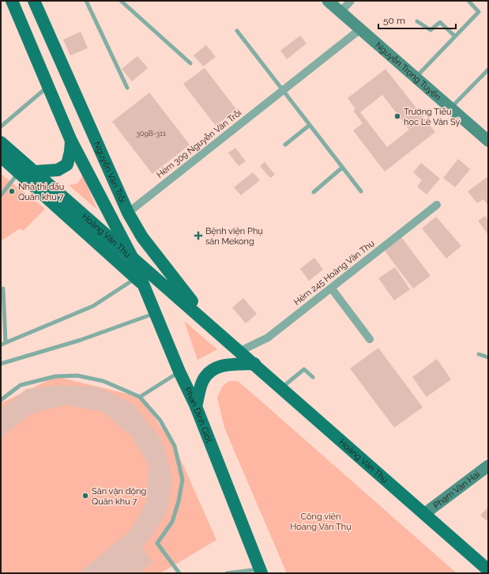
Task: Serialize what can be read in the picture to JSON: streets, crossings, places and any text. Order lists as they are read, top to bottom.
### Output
{
  "streets": {
    "main road": ["Nguyễn Văn Trỗi", "Hoàng Văn Thụ", "Phan Đình Giót"],
    "street": [
      "Nguyễn Trọng Tuyển",
      "Hẻm 309 Nguyễn Văn Trỗi",
      "Hẻm 245 Hoàng Văn Thụ",
      "Phạm Văn Hai"
    ]
  },
  "crossings": [
    ["Nguyễn Trọng Tuyển", "Hẻm 309 Nguyễn Văn Trỗi"],
    ["Hẻm 309 Nguyễn Văn Trỗi", "Nguyễn Văn Trỗi"],
    ["Nguyễn Văn Trỗi", "Hoàng Văn Thụ"],
    ["Nguyễn Văn Trỗi", "Phan Đình Giót"],
    ["Hoàng Văn Thụ", "Hẻm 245 Hoàng Văn Thụ"],
    ["Hoàng Văn Thụ", "Phan Đình Giót"],
    ["Hoàng Văn Thụ", "Phạm Văn Hai"]
  ],
  "parks": ["Công viên Hoàng Văn Thụ"],
  "places": {
    "other": ["Trường Tiểu học Lê Văn Sỹ", "Nhà thi đấu Quân khu 7", "Sân vận động Quân khu 7"],
    "health": ["Bệnh viện Phụ sản Mekong"]
  },
  "house_numbers": ["309B-311"],
  "scale_bar": "50 m"
}
